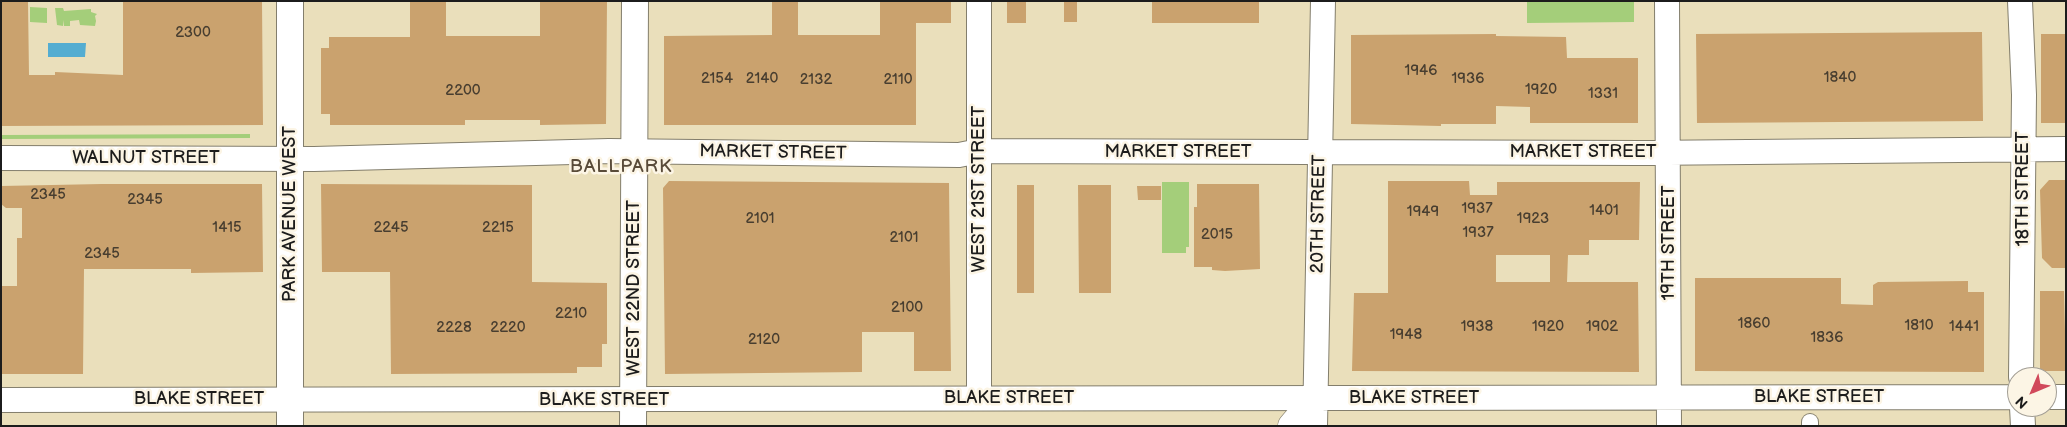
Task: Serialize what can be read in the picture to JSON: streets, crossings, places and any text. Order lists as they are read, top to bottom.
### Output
{
  "streets": {
    "main road": [
      "MARKET STREET",
      "WALNUT STREET",
      "WEST 21ST STREET",
      "18TH STREET",
      "PARK AVENUE WEST",
      "20TH STREET",
      "19TH STREET",
      "WEST 22ND STREET",
      "BLAKE STREET"
    ]
  },
  "crossings": [
    ["MARKET STREET", "WALNUT STREET"],
    ["MARKET STREET", "WEST 21ST STREET"],
    ["MARKET STREET", "18TH STREET"],
    ["MARKET STREET", "PARK AVENUE WEST"],
    ["MARKET STREET", "20TH STREET"],
    ["MARKET STREET", "19TH STREET"],
    ["MARKET STREET", "WEST 22ND STREET"],
    ["WALNUT STREET", "PARK AVENUE WEST"],
    ["WEST 21ST STREET", "BLAKE STREET"],
    ["PARK AVENUE WEST", "BLAKE STREET"],
    ["20TH STREET", "BLAKE STREET"],
    ["19TH STREET", "BLAKE STREET"],
    ["WEST 22ND STREET", "BLAKE STREET"]
  ],
  "districts": ["BALLPARK"],
  "house_numbers": [
    "2300",
    "1946",
    "1840",
    "2154",
    "2140",
    "1936",
    "2132",
    "2110",
    "1920",
    "2200",
    "1331",
    "2345",
    "2345",
    "1937",
    "1401",
    "1949",
    "2101",
    "1923",
    "1415",
    "2245",
    "2215",
    "1937",
    "2015",
    "2101",
    "2345",
    "2100",
    "2210",
    "1860",
    "1810",
    "1938",
    "1920",
    "1902",
    "1441",
    "2228",
    "2220",
    "1948",
    "1836",
    "2120"
  ],
  "north": "bottom left"
}
